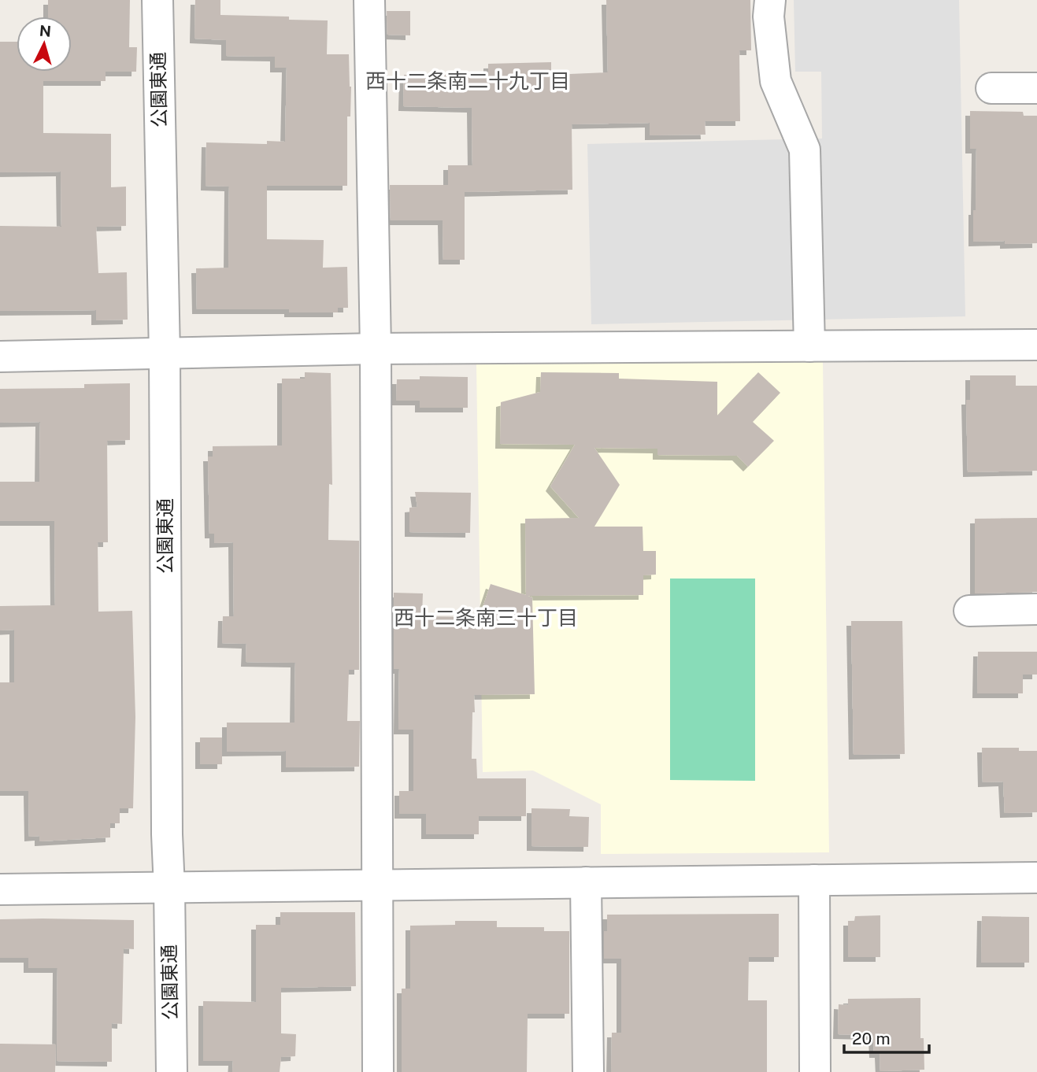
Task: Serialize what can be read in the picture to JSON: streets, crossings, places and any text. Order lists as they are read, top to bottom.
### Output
{
  "streets": {
    "street": ["公園東通"]
  },
  "districts": ["西十二条南二十九丁目", "西十二条南三十丁目"],
  "scale_bar": "20 m",
  "north": "top"
}
